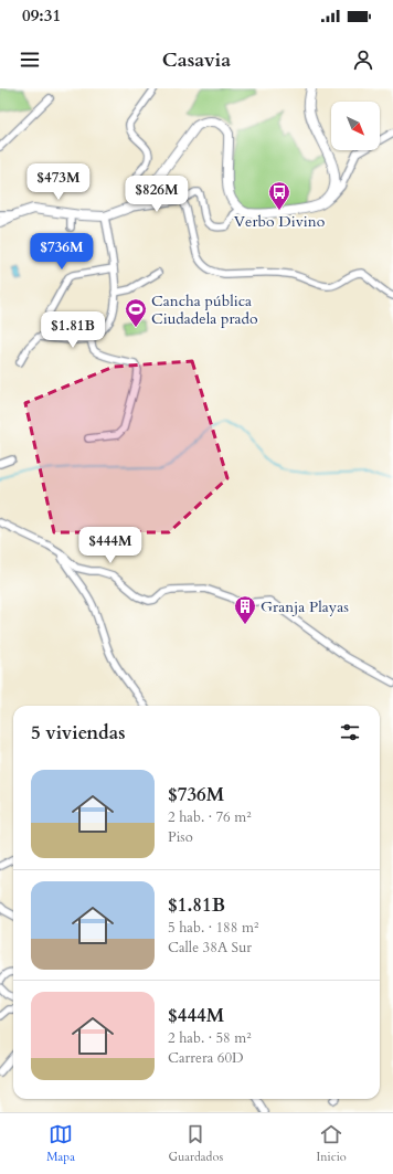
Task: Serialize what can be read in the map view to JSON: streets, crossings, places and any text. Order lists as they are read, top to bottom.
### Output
{
  "places": {
    "bus stop": ["Verbo Divino"],
    "sports": ["Cancha pública Ciudadela prado"],
    "building": ["Granja Playas"]
  },
  "north": "bottom right",
  "page": {
    "status": "09:31",
    "header": "Casavia",
    "price": [
      "$473M",
      "$826M",
      "$736M",
      "$1.81B",
      "$444M"
    ],
    "heading": "5 viviendas",
    "list": [
      {
        "name": "$736M",
        "note": "2 hab. · 76 m² · Piso"
      },
      {
        "name": "$1.81B",
        "note": "5 hab. · 188 m² · Calle 38A Sur"
      },
      {
        "name": "$444M",
        "note": "2 hab. · 58 m² · Carrera 60D"
      }
    ],
    "tabs": ["Mapa", "Guardados", "Inicio"]
  }
}
